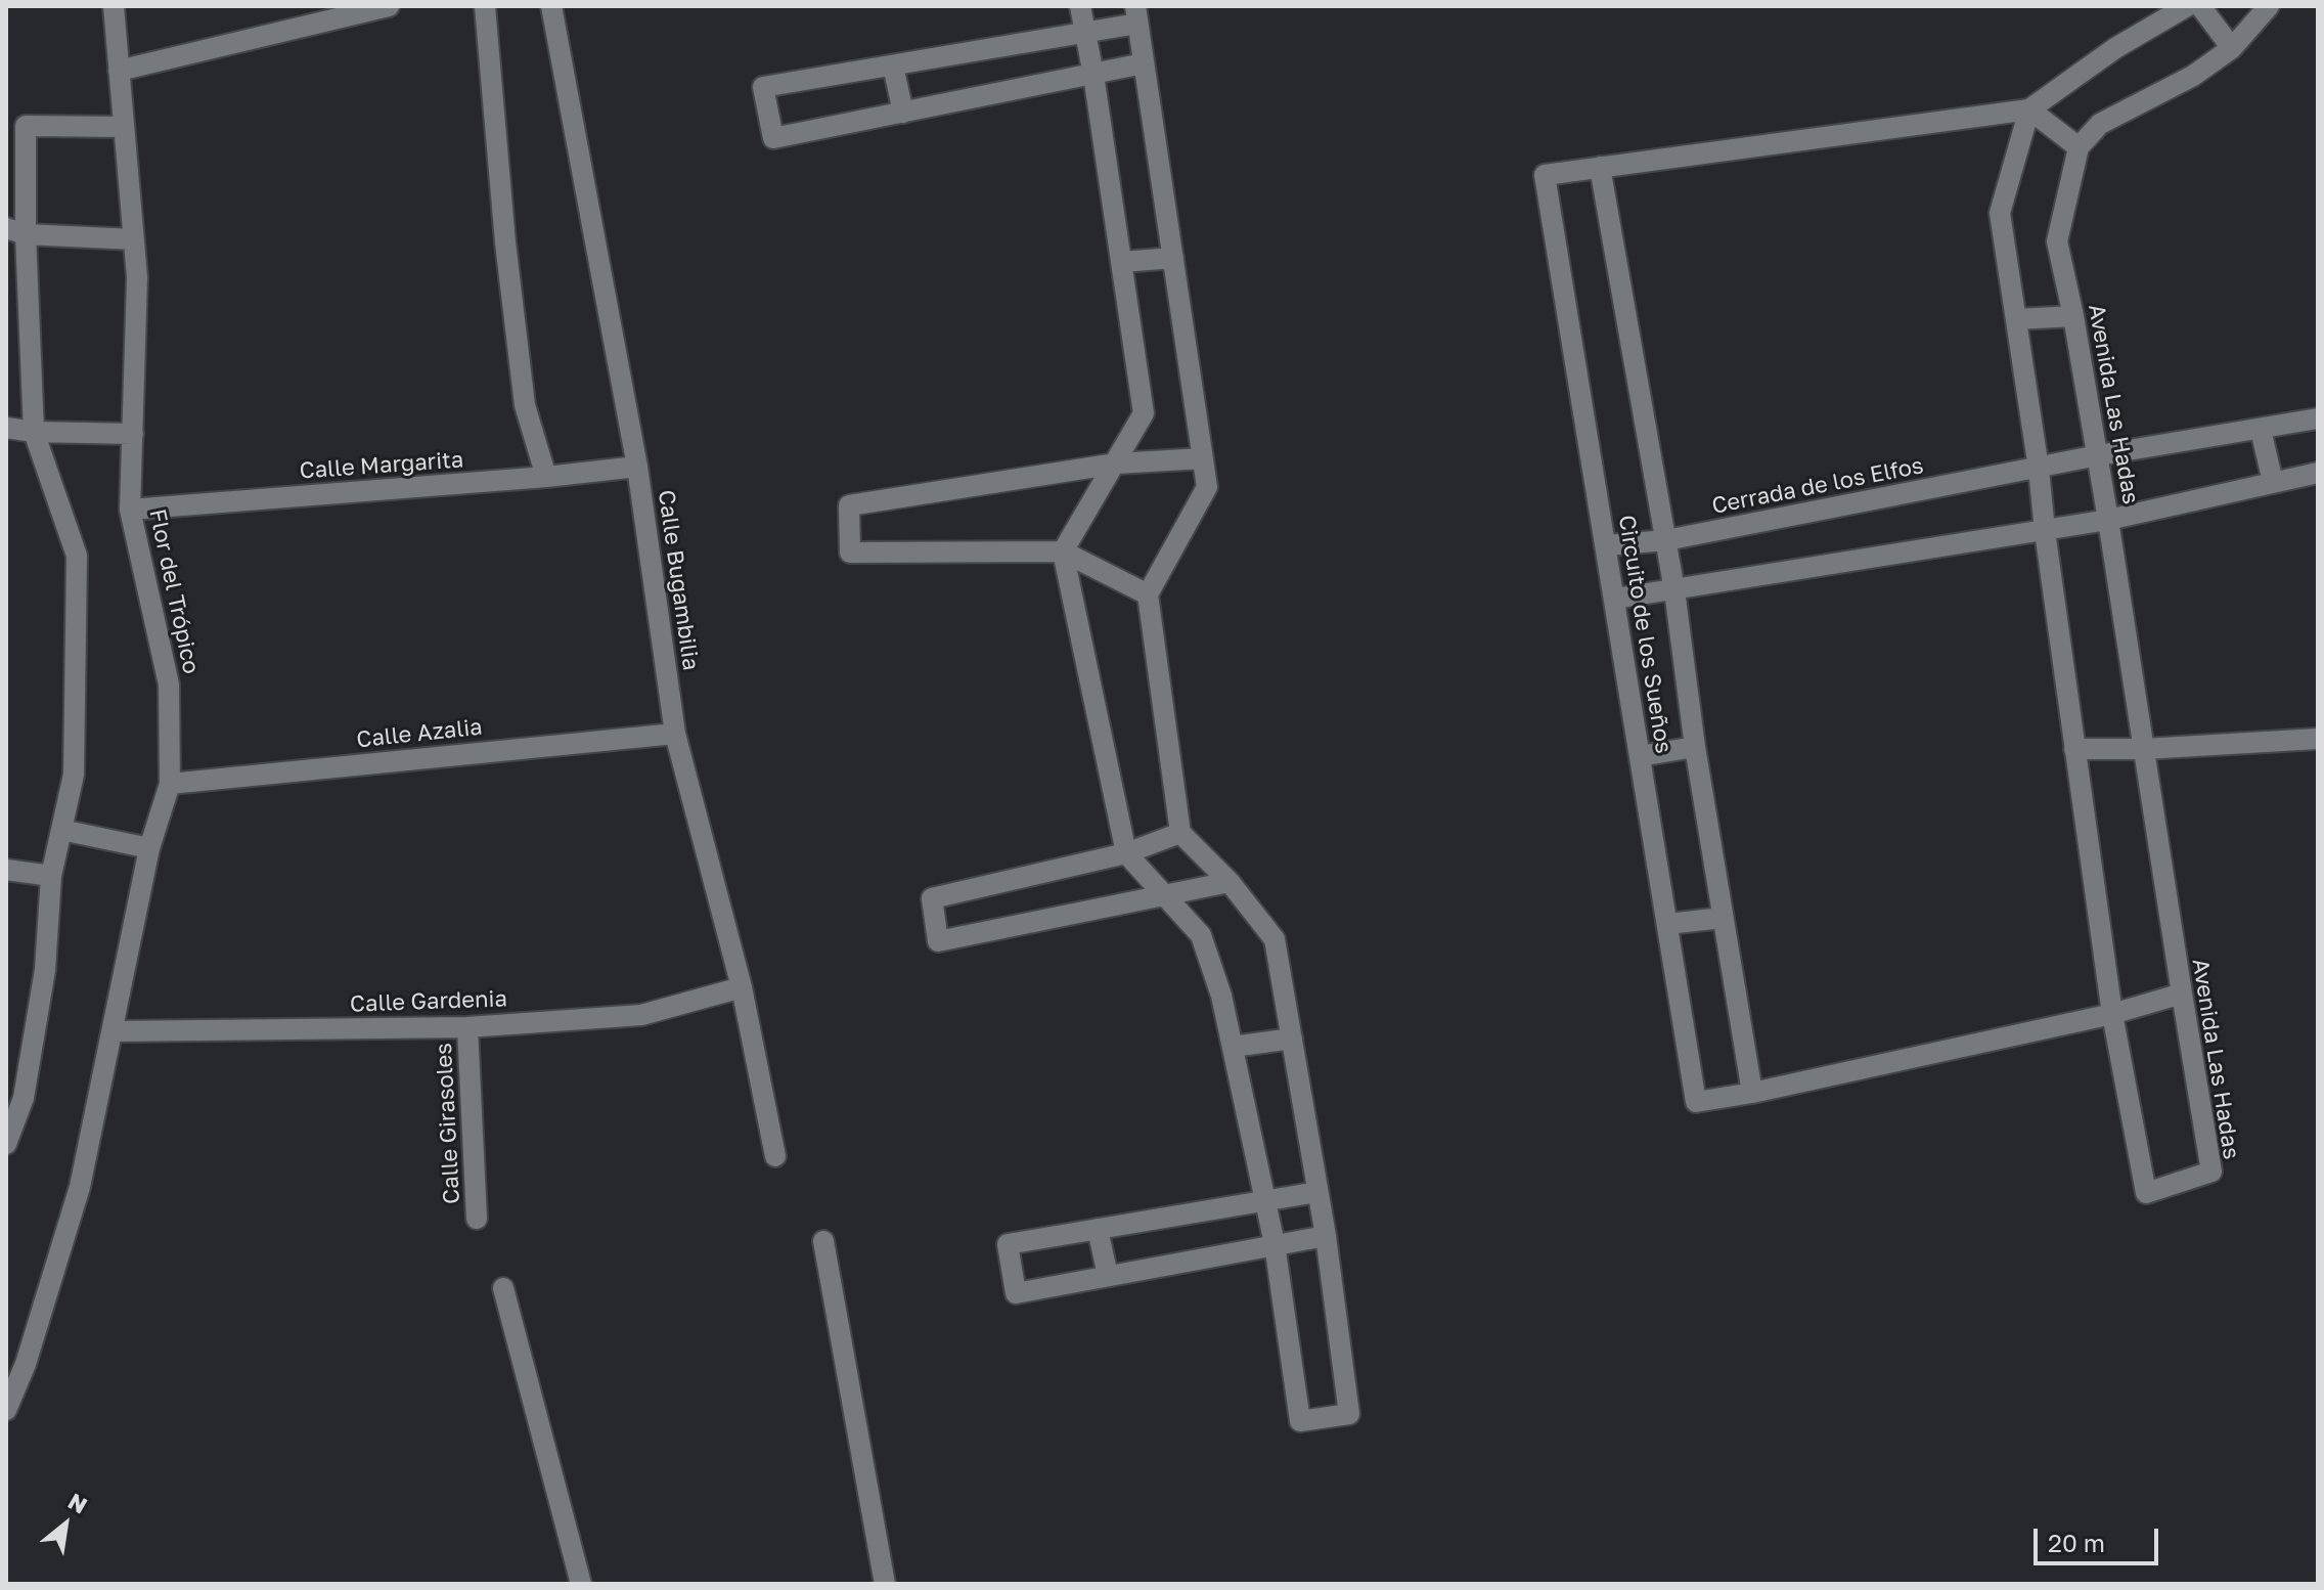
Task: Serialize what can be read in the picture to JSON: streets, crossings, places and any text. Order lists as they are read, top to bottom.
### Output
{
  "streets": {
    "street": [
      "Avenida Las Hadas",
      "Calle Margarita",
      "Cerrada de los Elfos",
      "Calle Bugambilia",
      "Flor del Trópico",
      "Circuito de los Sueños",
      "Calle Azalia",
      "Calle Gardenia",
      "Calle Girasoles"
    ]
  },
  "crossings": [
    ["Avenida Las Hadas", "Cerrada de los Elfos"],
    ["Avenida Las Hadas", "Circuito de los Sueños"],
    ["Calle Margarita", "Calle Bugambilia"],
    ["Calle Margarita", "Flor del Trópico"],
    ["Cerrada de los Elfos", "Circuito de los Sueños"],
    ["Calle Bugambilia", "Calle Azalia"],
    ["Calle Bugambilia", "Calle Gardenia"],
    ["Flor del Trópico", "Calle Azalia"],
    ["Flor del Trópico", "Calle Gardenia"],
    ["Calle Gardenia", "Calle Girasoles"]
  ],
  "scale_bar": "20 m",
  "north": "top right"
}
